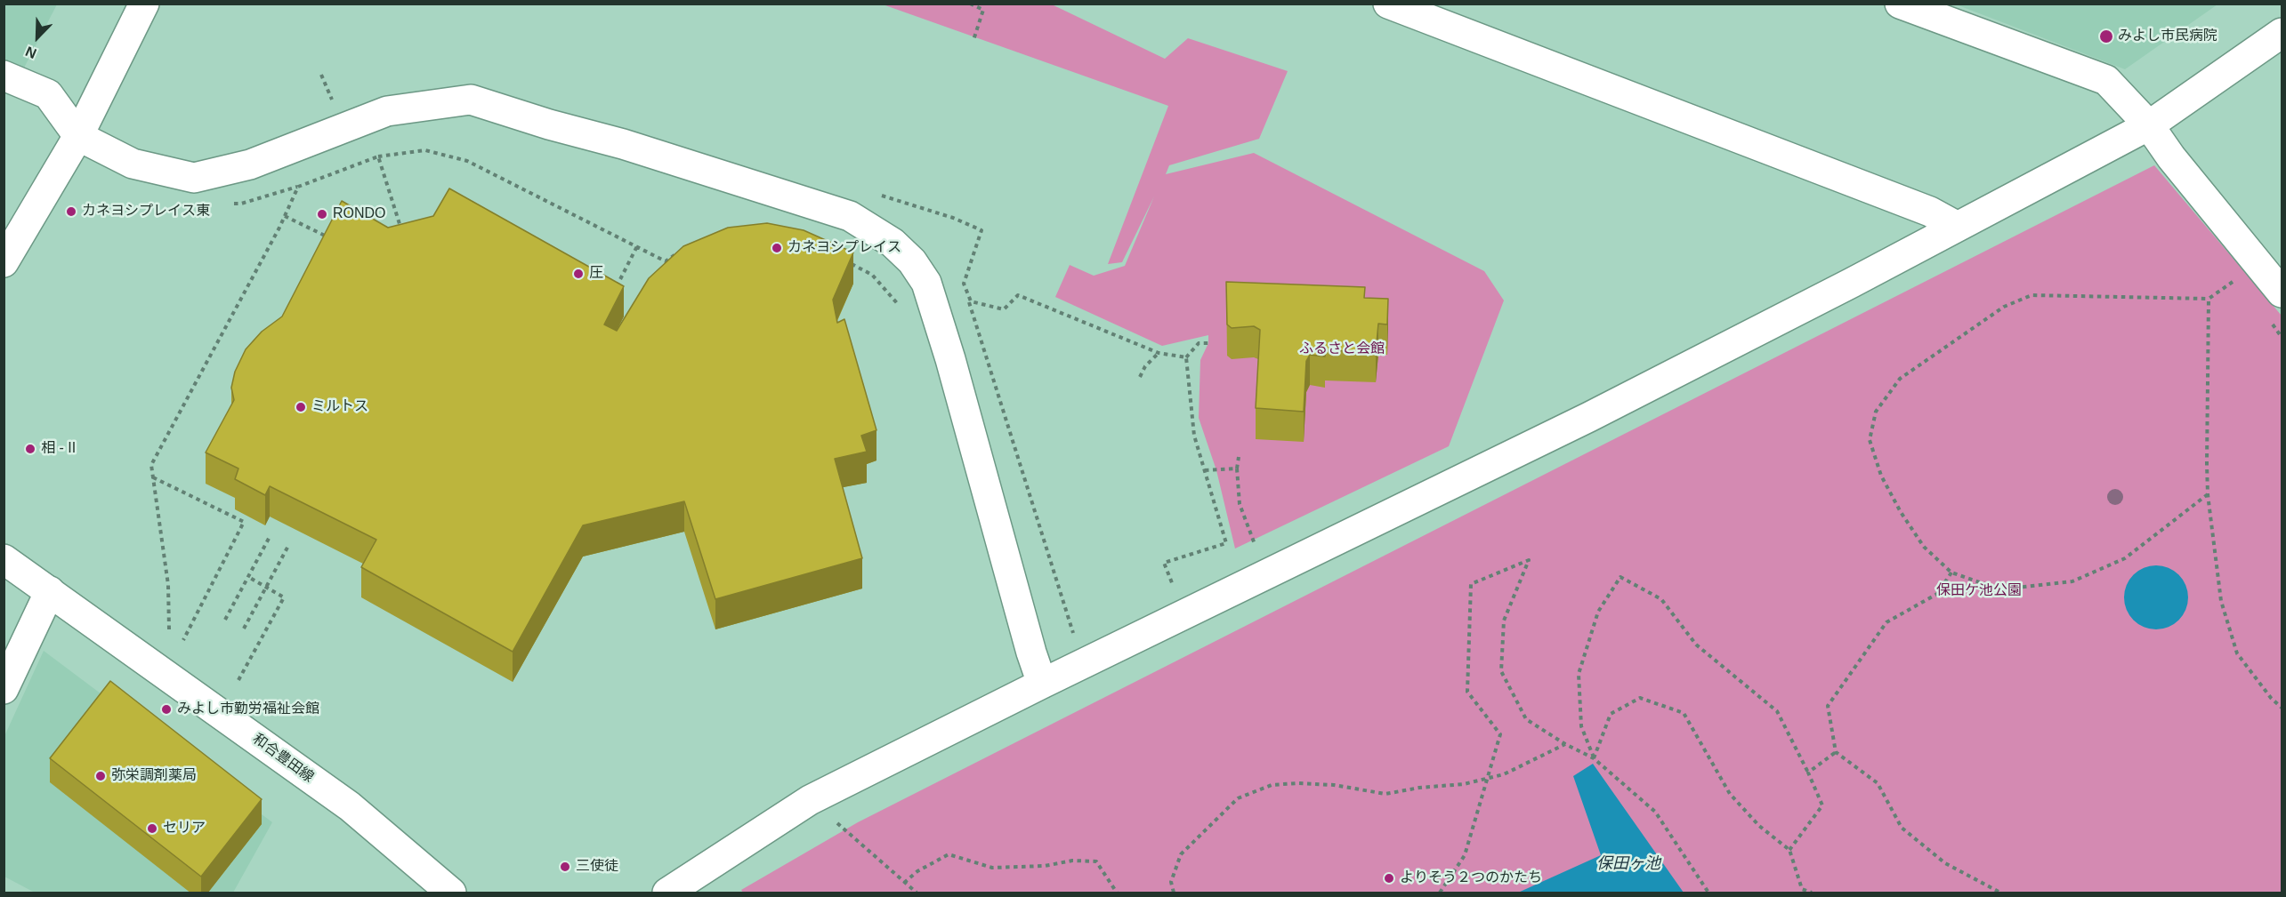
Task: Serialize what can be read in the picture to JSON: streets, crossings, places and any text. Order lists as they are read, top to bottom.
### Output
{
  "streets": {
    "street": ["和合豊田線"]
  },
  "water": ["保田ヶ池"],
  "parks": ["ふるさと会館", "保田ケ池公園"],
  "places": [
    "みよし市民病院",
    "カネヨシプレイス東",
    "RONDO",
    "カネヨシプレイス",
    "圧",
    "ミルトス",
    "相 - II",
    "みよし市勤労福祉会館",
    "弥栄調剤薬局",
    "セリア",
    "三使徒",
    "よりそう２つのかたち"
  ],
  "north": "bottom left"
}
